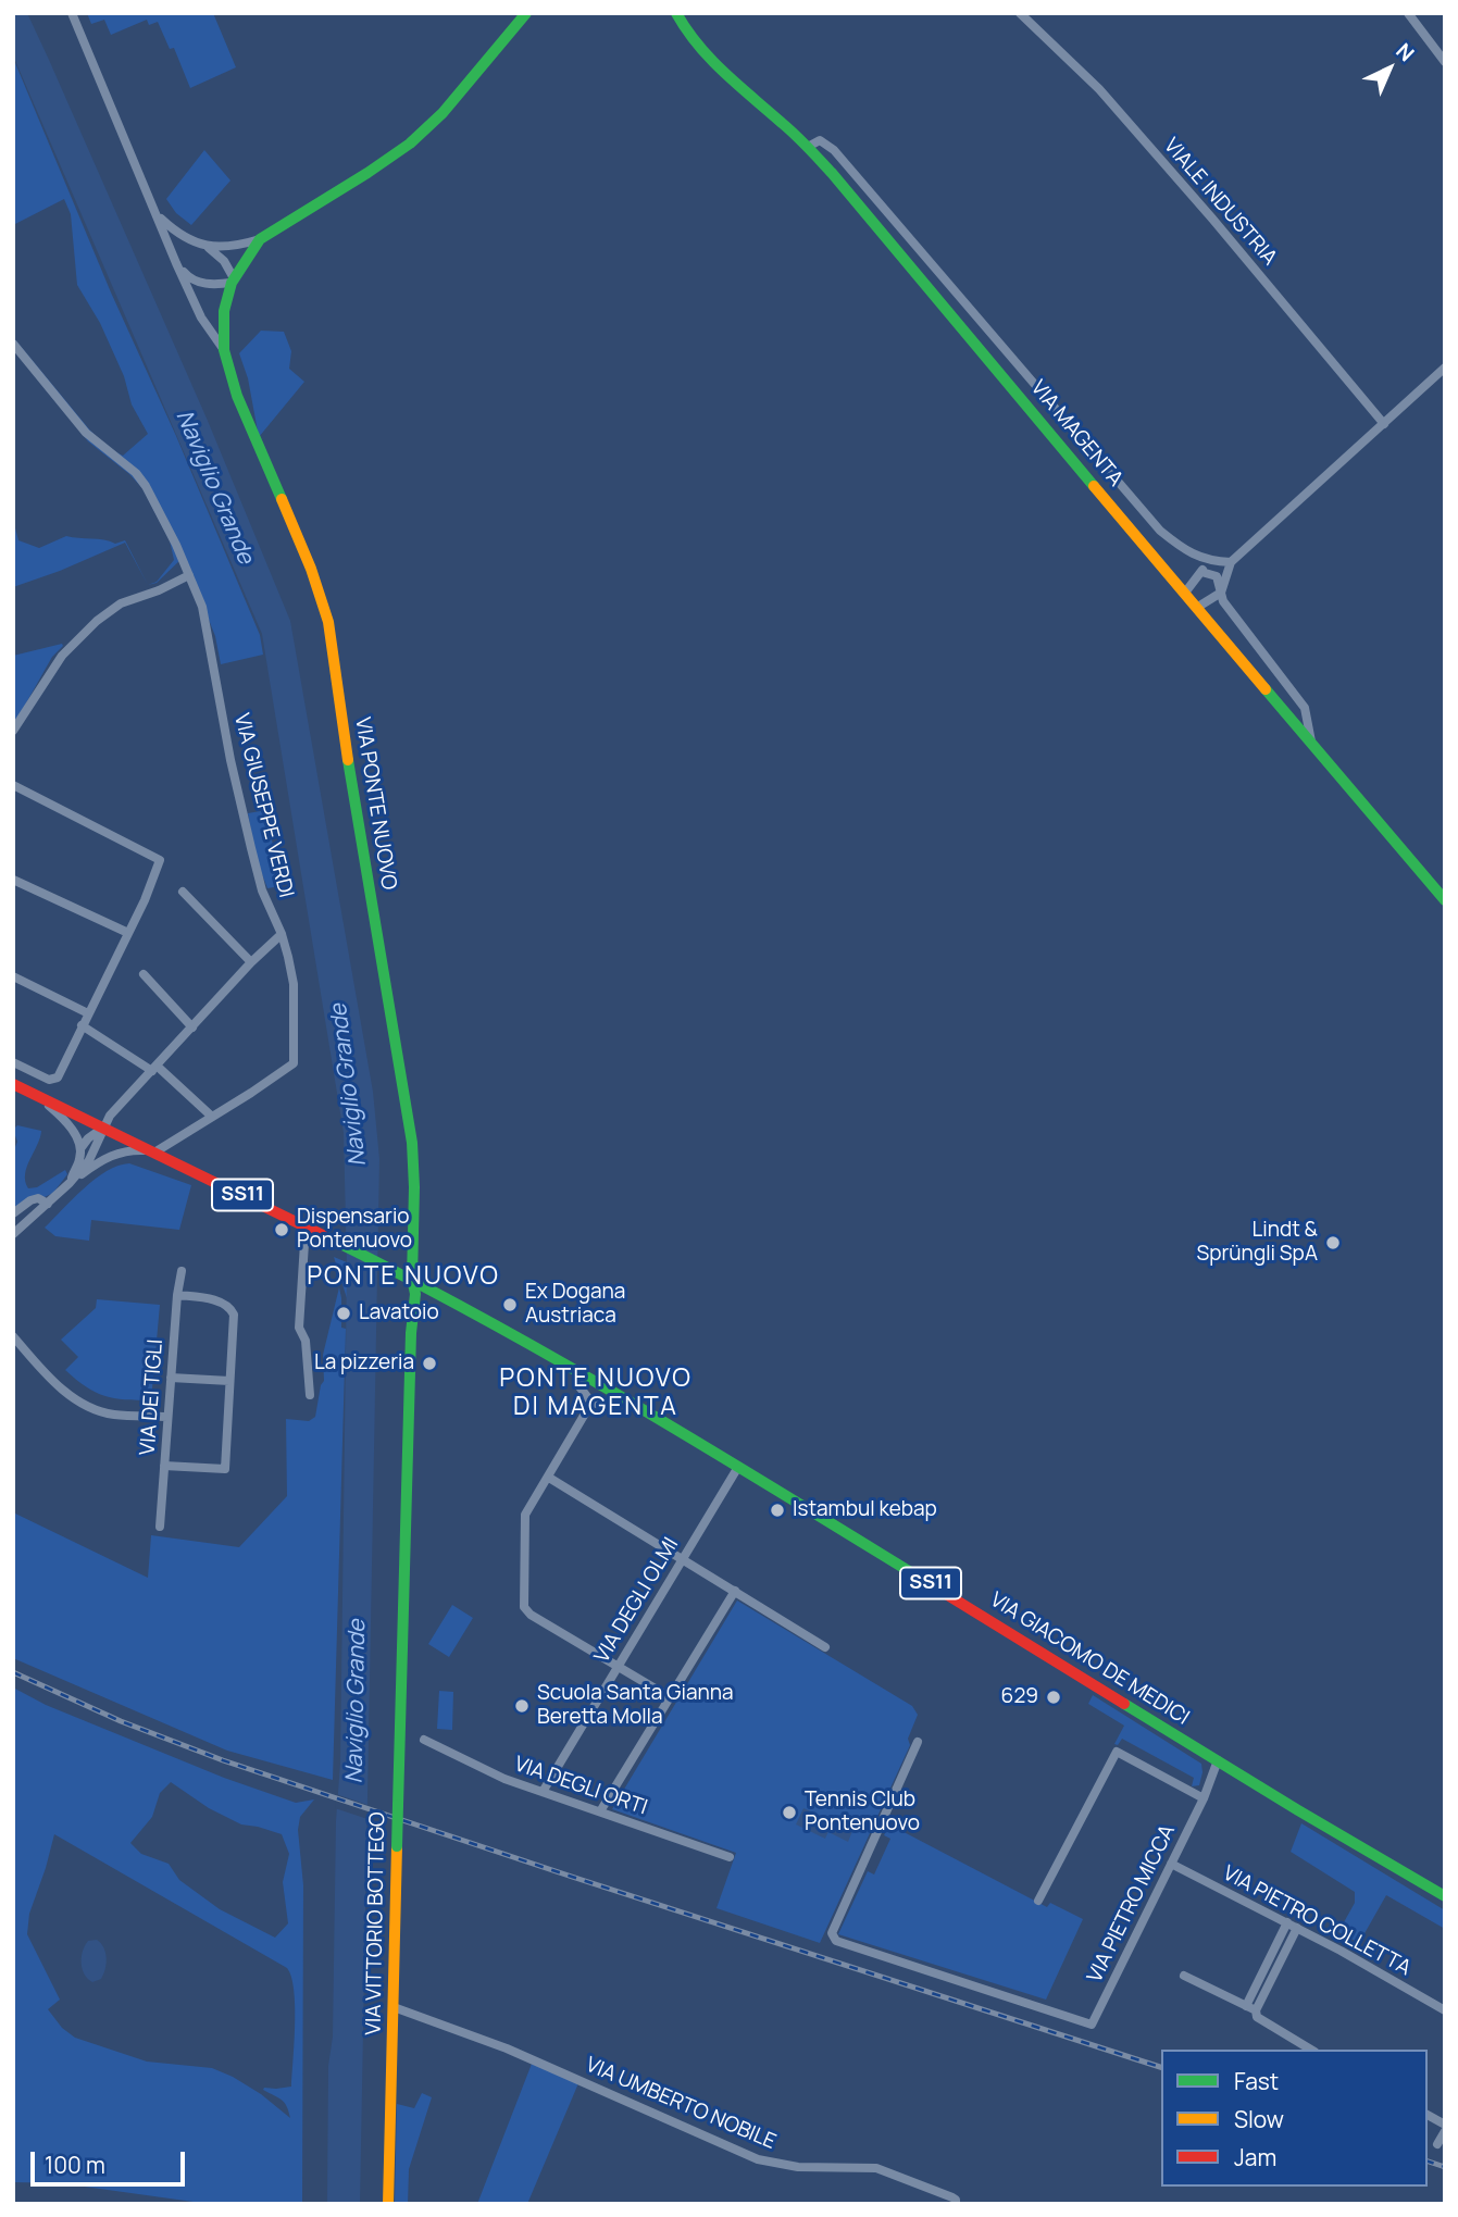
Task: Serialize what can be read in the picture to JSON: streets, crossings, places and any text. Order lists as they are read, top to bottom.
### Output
{
  "streets": {
    "street": [
      "VIALE INDUSTRIA",
      "VIA MAGENTA",
      "VIA PONTE NUOVO",
      "VIA GIUSEPPE VERDI",
      "SS11",
      "VIA DEI TIGLI",
      "VIA DEGLI OLMI",
      "VIA GIACOMO DE MEDICI",
      "VIA DEGLI ORTI",
      "VIA PIETRO MICCA",
      "VIA PIETRO COLLETTA",
      "VIA VITTORIO BOTTEGO",
      "VIA UMBERTO NOBILE"
    ]
  },
  "crossings": [
    ["VIA PONTE NUOVO", "VIA GIACOMO DE MEDICI"],
    ["VIA PONTE NUOVO", "VIA VITTORIO BOTTEGO"],
    ["VIA GIUSEPPE VERDI", "SS11"],
    ["SS11", "VIA GIACOMO DE MEDICI"],
    ["VIA DEGLI OLMI", "VIA GIACOMO DE MEDICI"],
    ["VIA DEGLI OLMI", "VIA DEGLI ORTI"],
    ["VIA GIACOMO DE MEDICI", "VIA PIETRO MICCA"],
    ["VIA GIACOMO DE MEDICI", "VIA VITTORIO BOTTEGO"],
    ["VIA PIETRO MICCA", "VIA PIETRO COLLETTA"],
    ["VIA VITTORIO BOTTEGO", "VIA UMBERTO NOBILE"]
  ],
  "districts": ["PONTE NUOVO", "PONTE NUOVO DI MAGENTA"],
  "water": ["Naviglio Grande"],
  "places": [
    "Dispensario Pontenuovo",
    "Lindt & Sprüngli SpA",
    "Ex Dogana Austriaca",
    "Lavatoio",
    "La pizzeria",
    "Istambul kebap",
    "629",
    "Scuola Santa Gianna Beretta Molla",
    "Tennis Club Pontenuovo"
  ],
  "legend": ["Fast", "Slow", "Jam"],
  "scale_bar": "100 m",
  "north": "top right"
}
